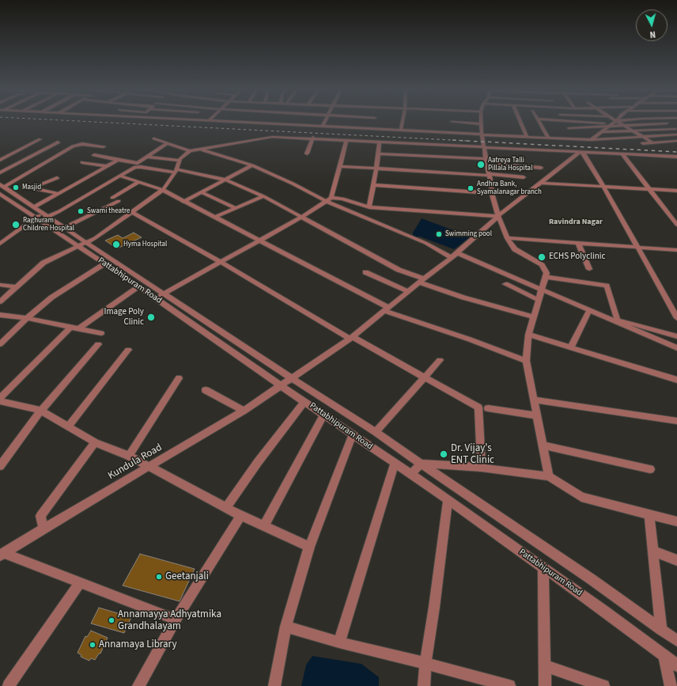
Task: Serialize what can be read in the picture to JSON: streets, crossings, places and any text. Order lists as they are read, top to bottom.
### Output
{
  "streets": {
    "street": ["Pattabhipuram Road", "Kundula Road"]
  },
  "crossings": [
    ["Pattabhipuram Road", "Kundula Road"]
  ],
  "districts": ["Ravindra Nagar"],
  "places": [
    "Aatreya Talli Pillala Hospital",
    "Masjid",
    "Andhra Bank, Syamalanagar branch",
    "Swami theatre",
    "Raghuram Children Hospital",
    "Swimming pool",
    "Hyma Hospital",
    "ECHS Polyclinic",
    "Image Poly Clinic",
    "Dr. Vijay's ENT Clinic",
    "Geetanjali",
    "Annamayya Adhyatmika Grandhalayam",
    "Annamaya Library"
  ],
  "north": "bottom"
}
